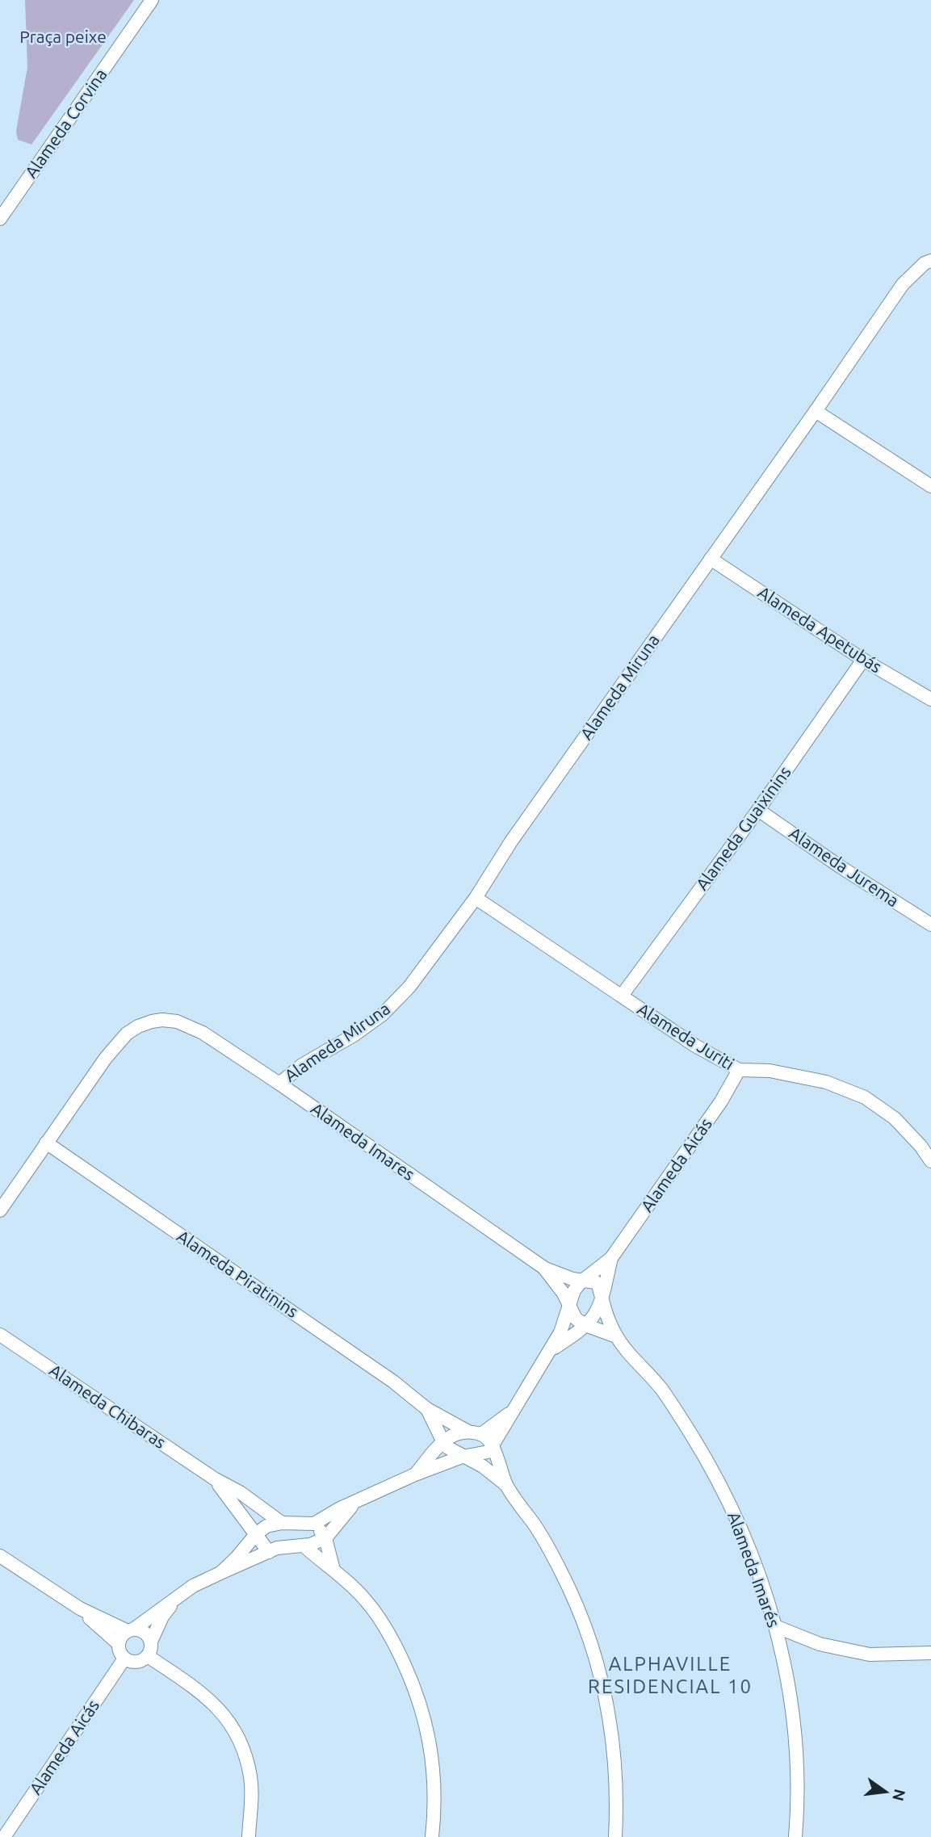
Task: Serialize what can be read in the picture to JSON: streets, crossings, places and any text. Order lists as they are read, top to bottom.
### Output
{
  "streets": {
    "street": [
      "Alameda Corvina",
      "Alameda Apetubás",
      "Alameda Miruna",
      "Alameda Guaixinins",
      "Alameda Jurema",
      "Alameda Juriti",
      "Alameda Imares",
      "Alameda Aicás",
      "Alameda Piratinins",
      "Alameda Chibaras",
      "Alameda Imarés"
    ]
  },
  "crossings": [
    ["Alameda Apetubás", "Alameda Miruna"],
    ["Alameda Apetubás", "Alameda Guaixinins"],
    ["Alameda Miruna", "Alameda Juriti"],
    ["Alameda Miruna", "Alameda Imares"],
    ["Alameda Guaixinins", "Alameda Jurema"],
    ["Alameda Guaixinins", "Alameda Juriti"],
    ["Alameda Juriti", "Alameda Aicás"],
    ["Alameda Imares", "Alameda Piratinins"]
  ],
  "districts": ["ALPHAVILLE RESIDENCIAL 10"],
  "parks": ["Praça peixe"],
  "north": "right"
}
